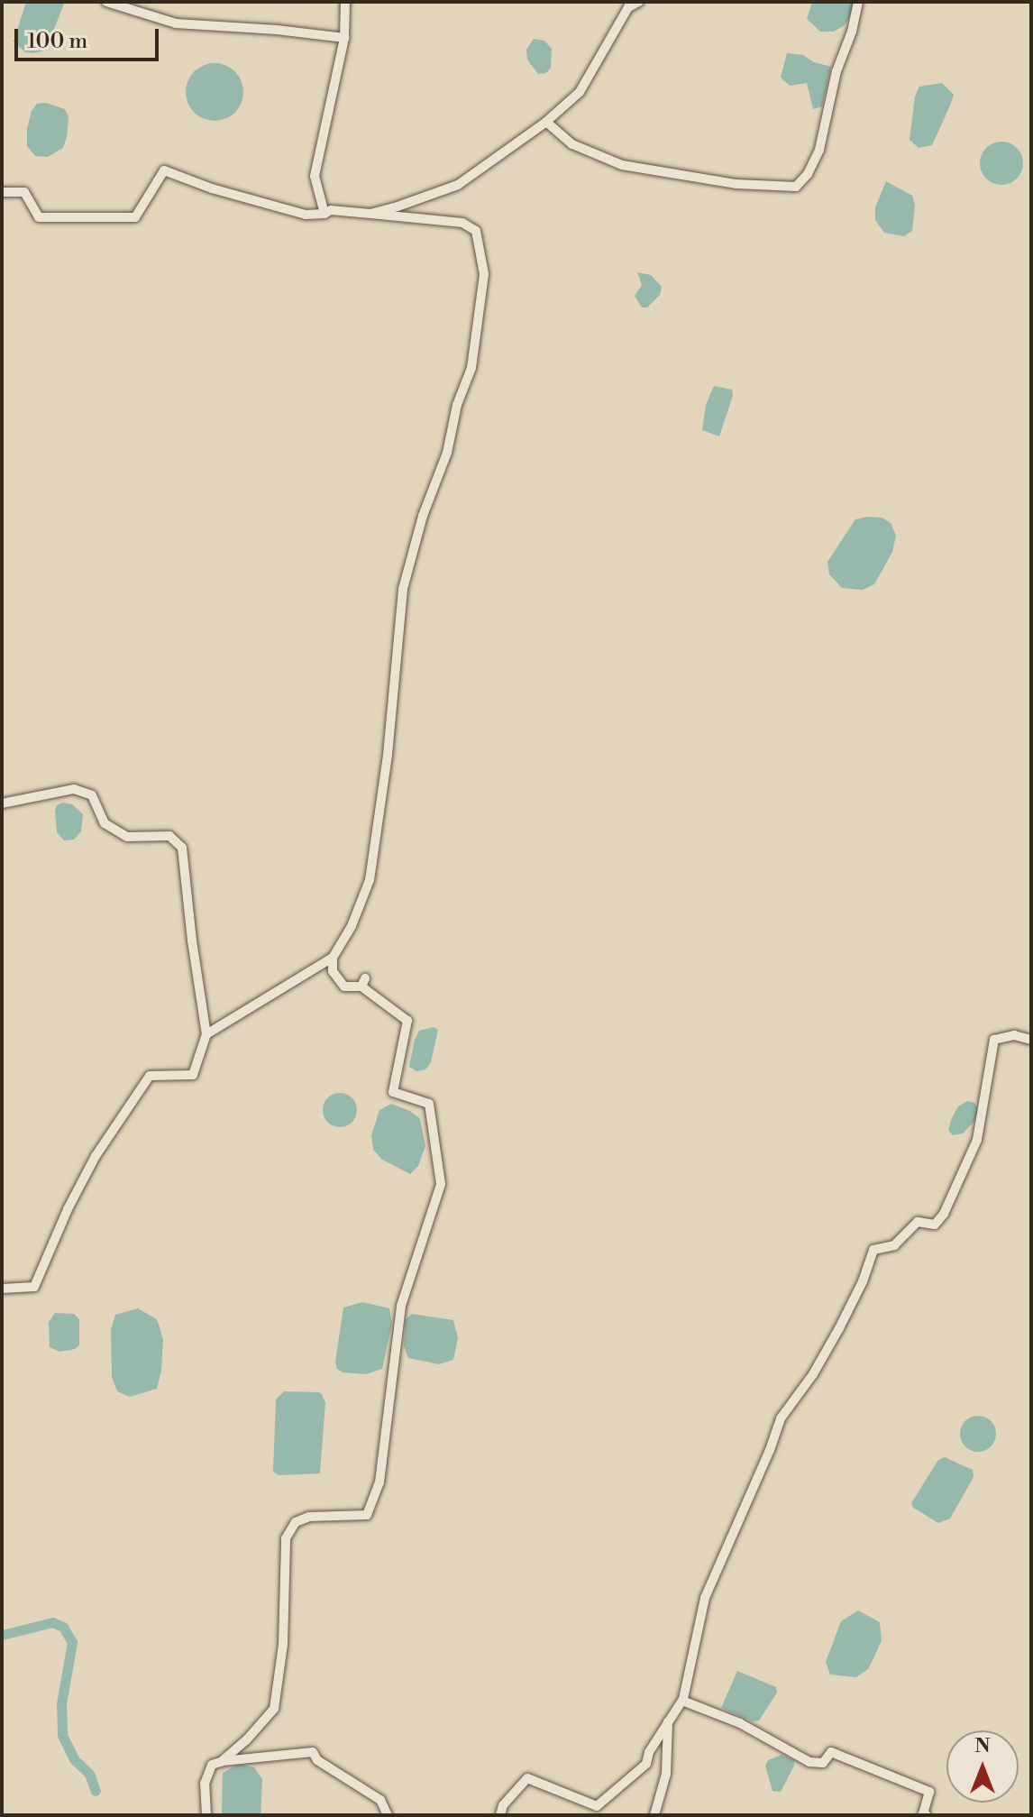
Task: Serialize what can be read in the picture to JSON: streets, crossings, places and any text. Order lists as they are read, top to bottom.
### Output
{
  "scale_bar": "100 m",
  "north": "top"
}
